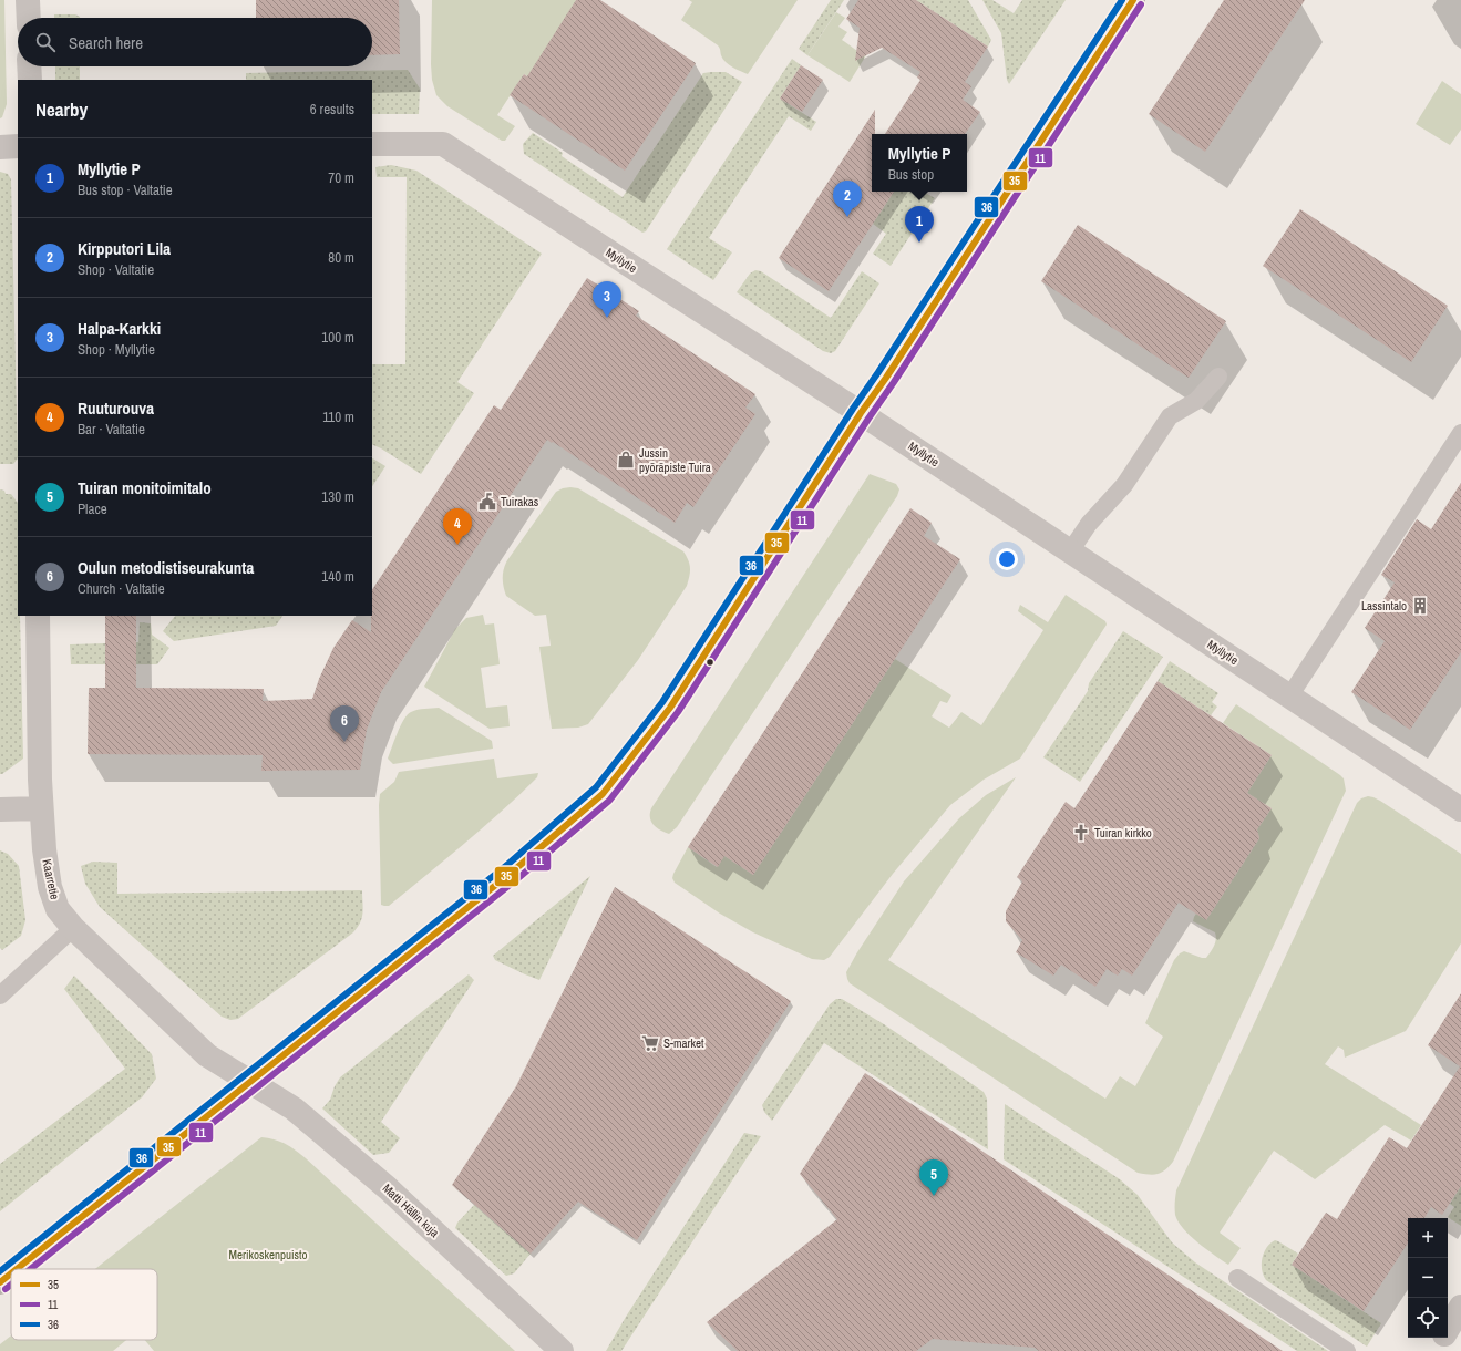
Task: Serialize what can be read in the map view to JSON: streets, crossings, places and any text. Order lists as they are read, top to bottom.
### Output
{
  "streets": {
    "street": ["Myllytie", "Kaarretie", "Matti Hällin kuja"]
  },
  "crossings": [
    ["Kaarretie", "Matti Hällin kuja"]
  ],
  "parks": ["Merikoskenpuisto"],
  "places": {
    "shop": ["Jussin pyöräpiste Tuira"],
    "public building": ["Tuirakas"],
    "building": ["Lassintalo"],
    "church": ["Tuiran kirkko"],
    "supermarket": ["S-market"]
  },
  "lines": ["transit line 35", "transit line 36", "transit line 11"],
  "legend": ["35", "11", "36"],
  "page": {
    "search": "Search here",
    "heading": ["Nearby", "6 results"],
    "popup": ["Myllytie P", "Bus stop"],
    "list": [
      {
        "mark": "1",
        "name": "Myllytie P",
        "note": "Bus stop · Valtatie",
        "value": "70 m"
      },
      {
        "mark": "2",
        "name": "Kirpputori Lila",
        "note": "Shop · Valtatie",
        "value": "80 m"
      },
      {
        "mark": "3",
        "name": "Halpa-Karkki",
        "note": "Shop · Myllytie",
        "value": "100 m"
      },
      {
        "mark": "4",
        "name": "Ruuturouva",
        "note": "Bar · Valtatie",
        "value": "110 m"
      },
      {
        "mark": "5",
        "name": "Tuiran monitoimitalo",
        "note": "Place",
        "value": "130 m"
      },
      {
        "mark": "6",
        "name": "Oulun metodistiseurakunta",
        "note": "Church · Valtatie",
        "value": "140 m"
      }
    ],
    "pins": [
      "2",
      "1",
      "3",
      "4",
      "6",
      "5"
    ],
    "map_buttons": ["+", "−"]
  }
}
